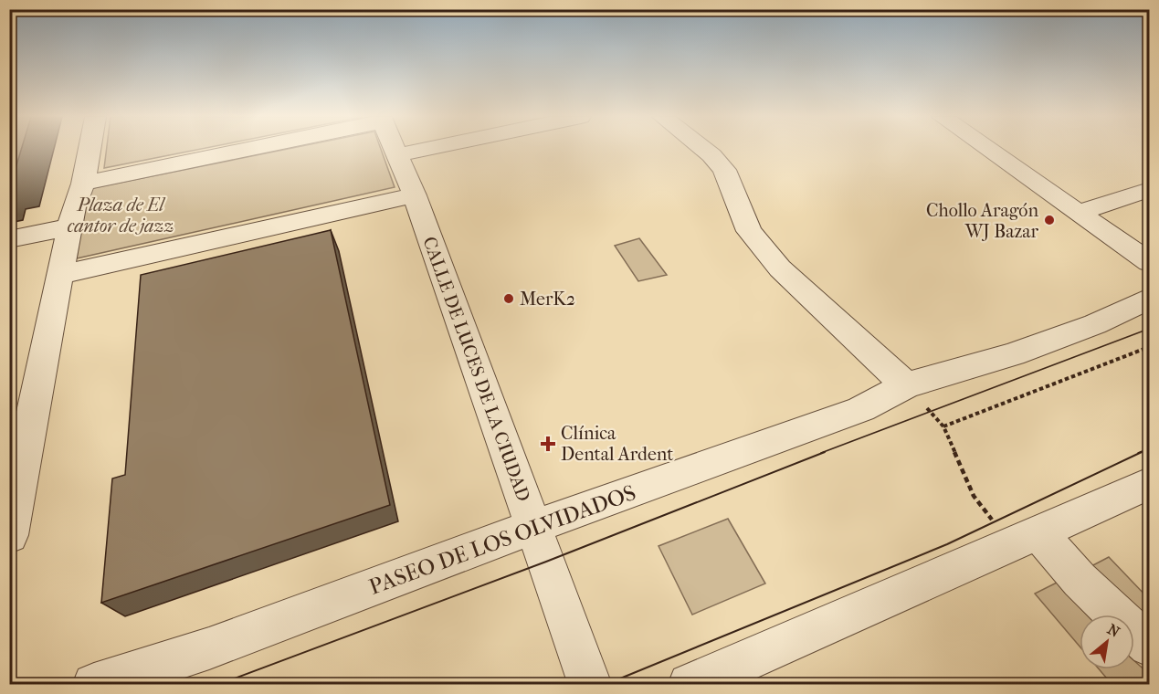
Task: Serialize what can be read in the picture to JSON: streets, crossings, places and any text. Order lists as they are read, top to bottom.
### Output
{
  "streets": {
    "street": ["CALLE DE LUCES DE LA CIUDAD", "PASEO DE LOS OLVIDADOS"]
  },
  "crossings": [
    ["CALLE DE LUCES DE LA CIUDAD", "PASEO DE LOS OLVIDADOS"]
  ],
  "parks": ["Plaza de El cantor de jazz"],
  "places": {
    "other": ["Chollo Aragón WJ Bazar", "MerK2"],
    "health": ["Clínica Dental Ardent"]
  },
  "north": "top right"
}
